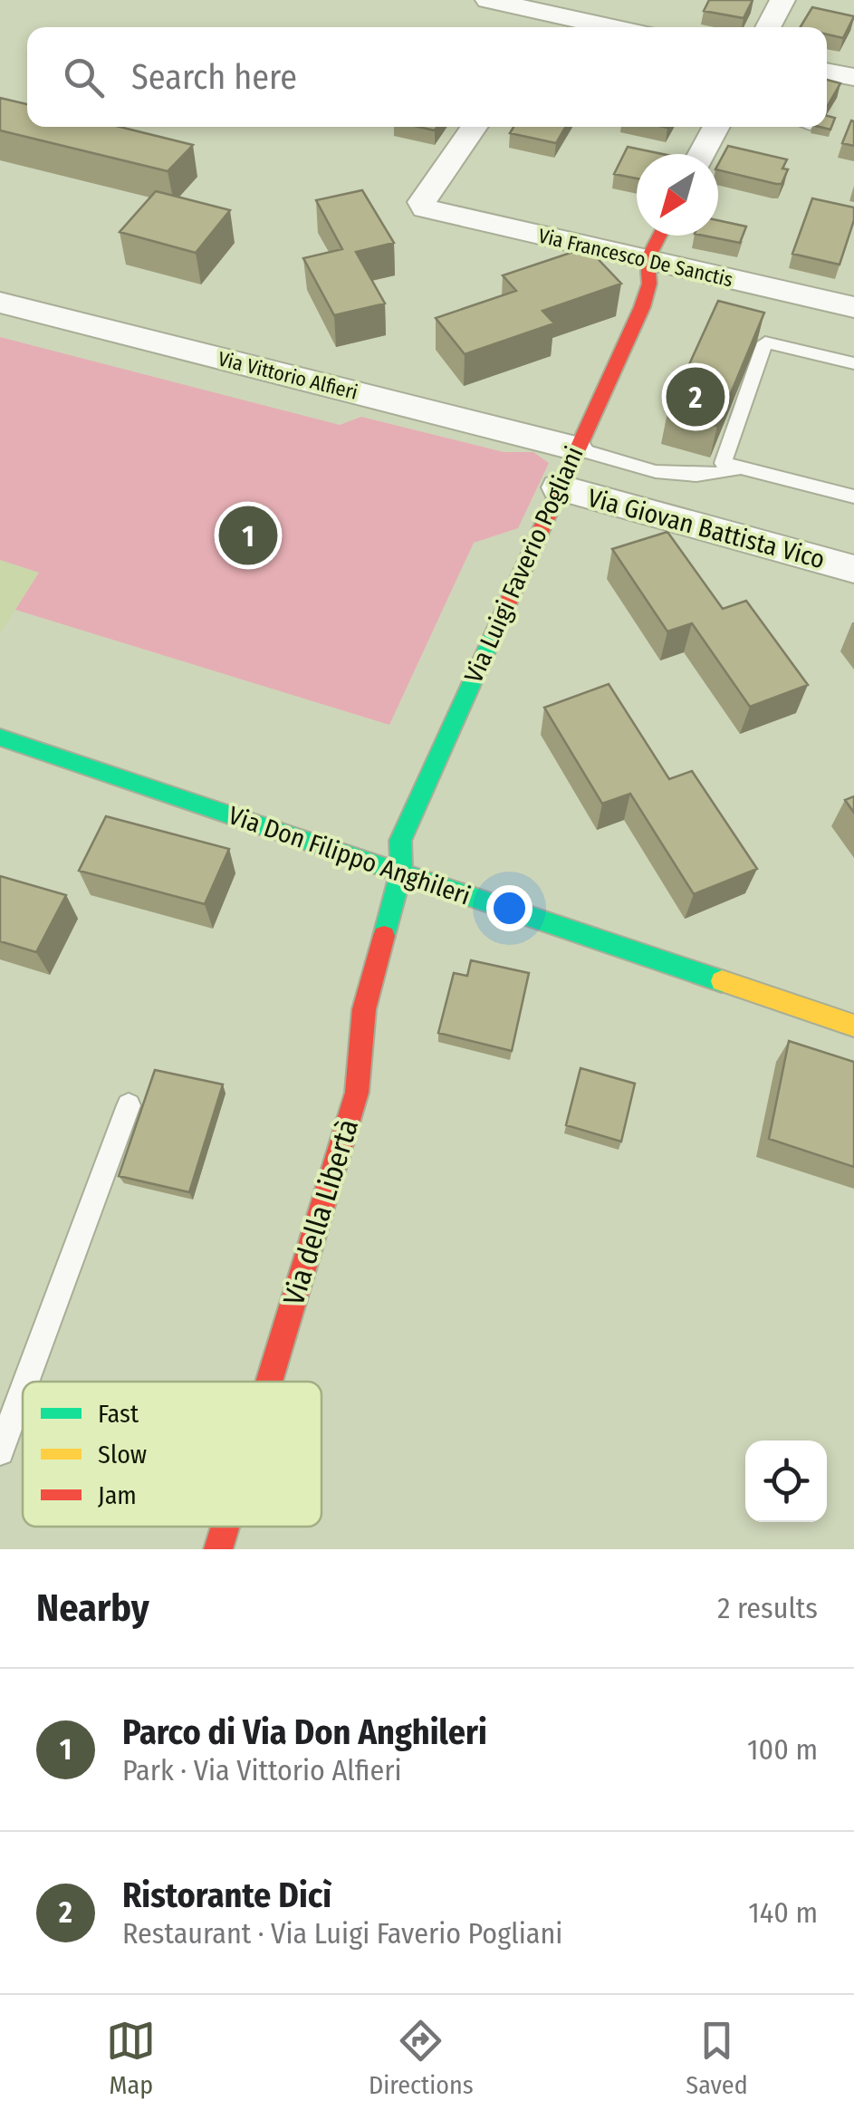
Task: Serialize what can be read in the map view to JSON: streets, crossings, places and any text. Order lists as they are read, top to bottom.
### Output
{
  "streets": {
    "street": [
      "Via Francesco De Sanctis",
      "Via Vittorio Alfieri",
      "Via Giovan Battista Vico",
      "Via Luigi Faverio Pogliani",
      "Via Don Filippo Anghileri",
      "Via della Libertà"
    ]
  },
  "crossings": [
    ["Via Francesco De Sanctis", "Via Luigi Faverio Pogliani"],
    ["Via Vittorio Alfieri", "Via Luigi Faverio Pogliani"],
    ["Via Giovan Battista Vico", "Via Luigi Faverio Pogliani"],
    ["Via Luigi Faverio Pogliani", "Via Don Filippo Anghileri"],
    ["Via Luigi Faverio Pogliani", "Via della Libertà"],
    ["Via Don Filippo Anghileri", "Via della Libertà"]
  ],
  "legend": ["Fast", "Slow", "Jam"],
  "north": "bottom left",
  "page": {
    "search": "Search here",
    "pins": ["2", "1"],
    "heading": ["Nearby", "2 results"],
    "list": [
      {
        "mark": "1",
        "name": "Parco di Via Don Anghileri",
        "note": "Park · Via Vittorio Alfieri",
        "value": "100 m"
      },
      {
        "mark": "2",
        "name": "Ristorante Dicì",
        "note": "Restaurant · Via Luigi Faverio Pogliani",
        "value": "140 m"
      }
    ],
    "nav": ["Map", "Directions", "Saved"]
  }
}
